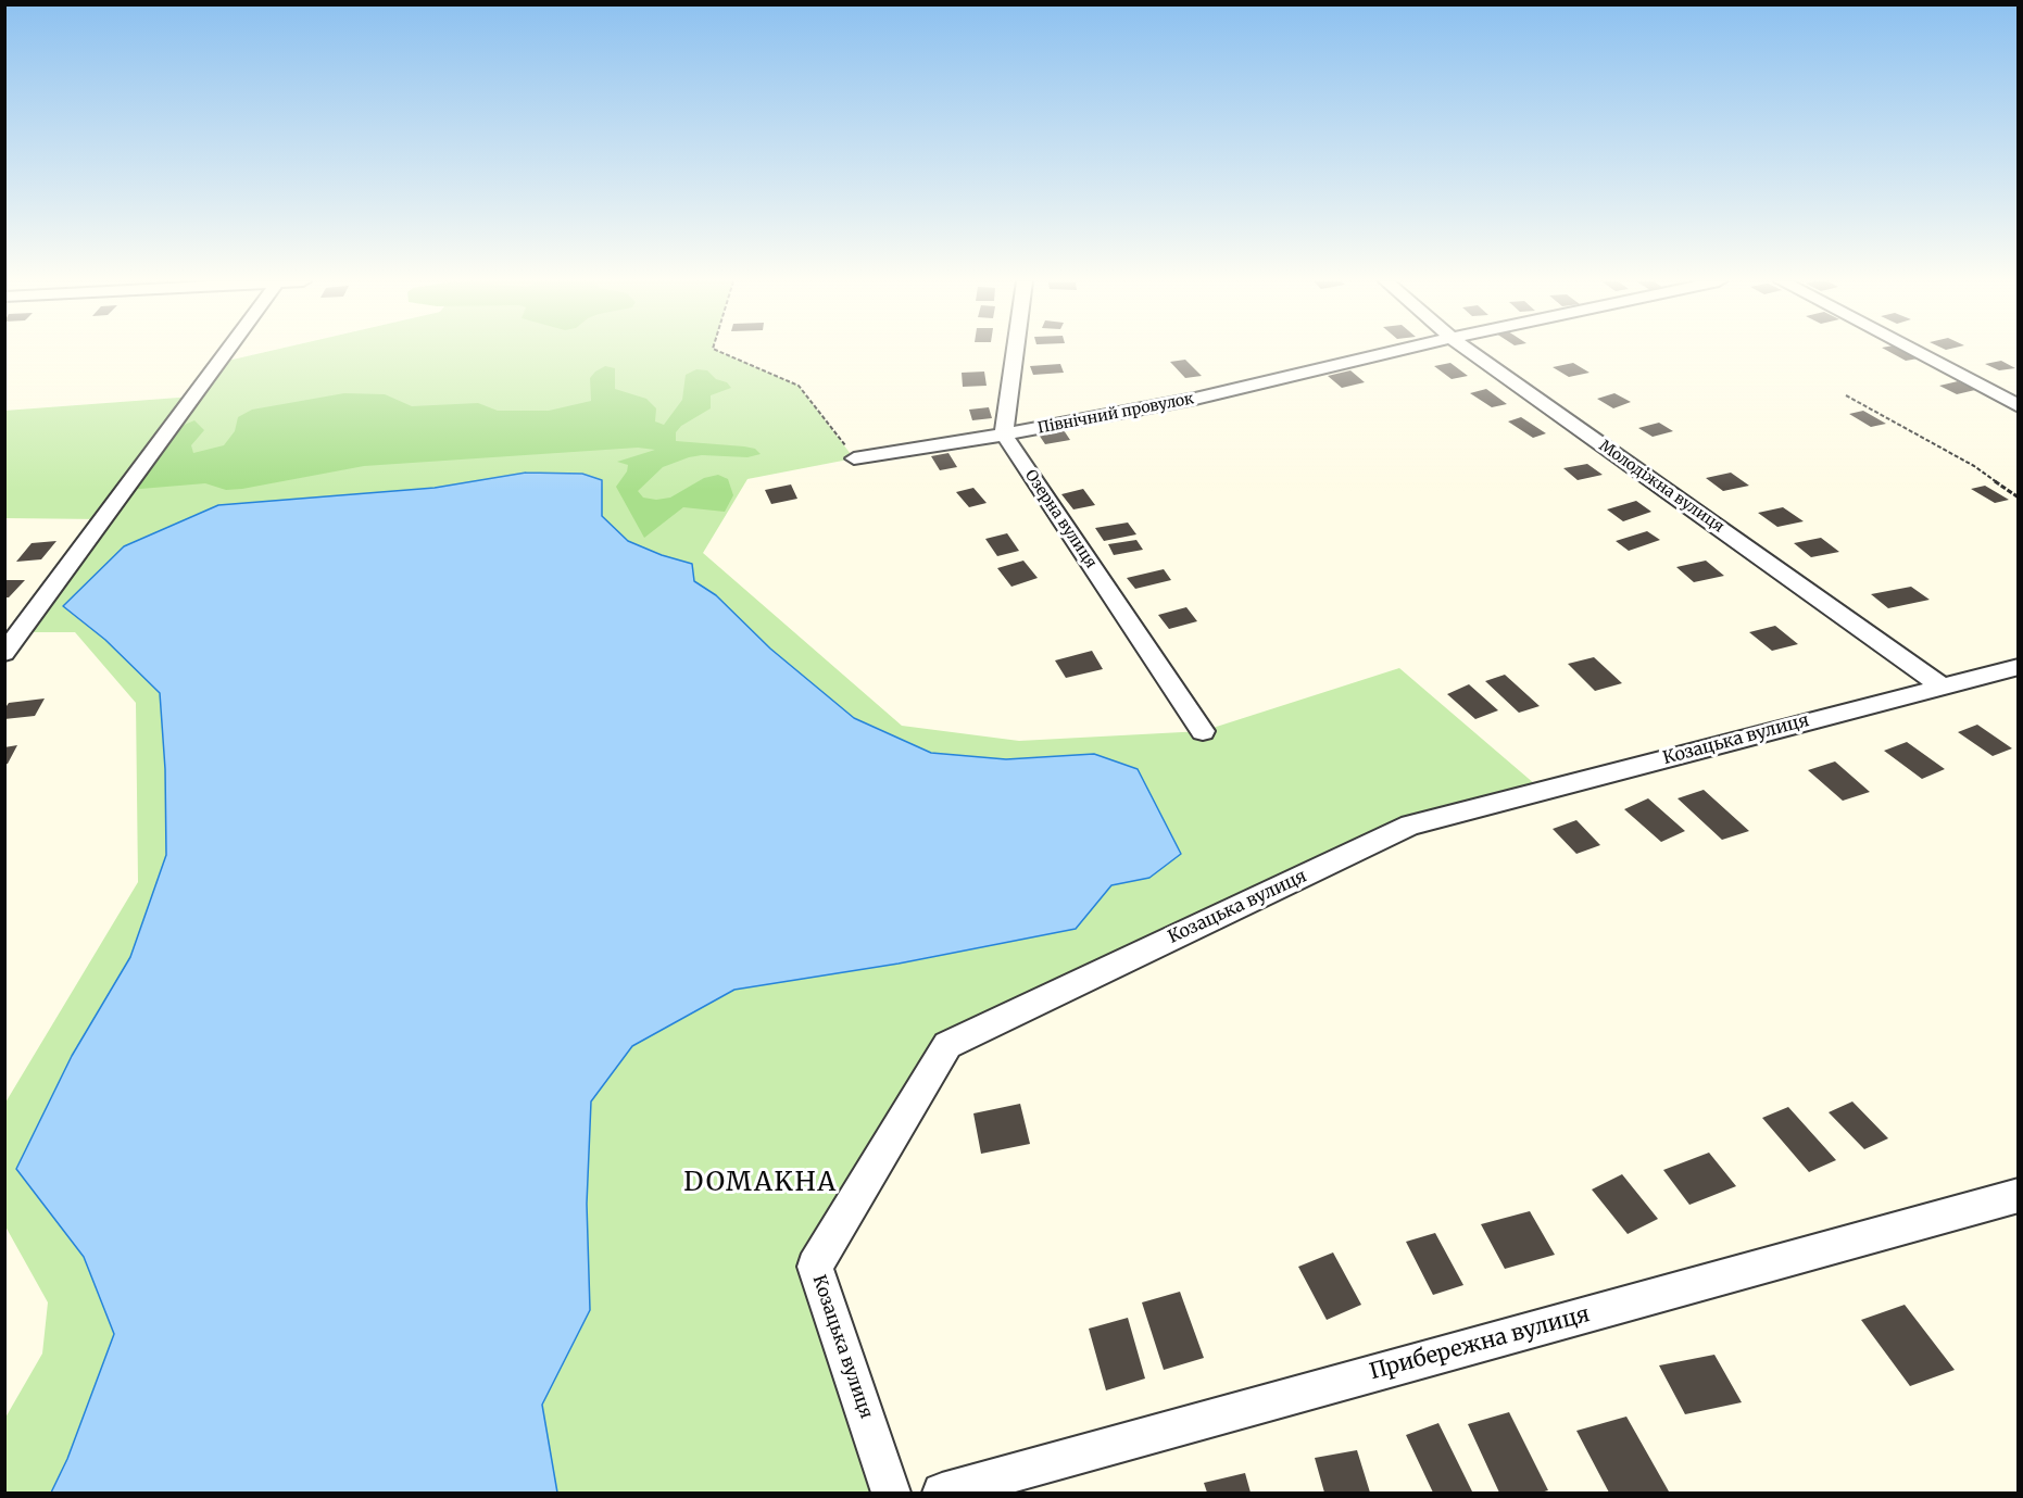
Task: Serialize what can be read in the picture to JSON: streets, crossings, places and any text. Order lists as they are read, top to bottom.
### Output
{
  "streets": {
    "street": [
      "Північний провулок",
      "Молодіжна вулиця",
      "Озерна вулиця",
      "Козацька вулиця",
      "Прибережна вулиця"
    ]
  },
  "crossings": [
    ["Північний провулок", "Озерна вулиця"],
    ["Молодіжна вулиця", "Козацька вулиця"]
  ],
  "districts": ["DOMAKHA"]
}
